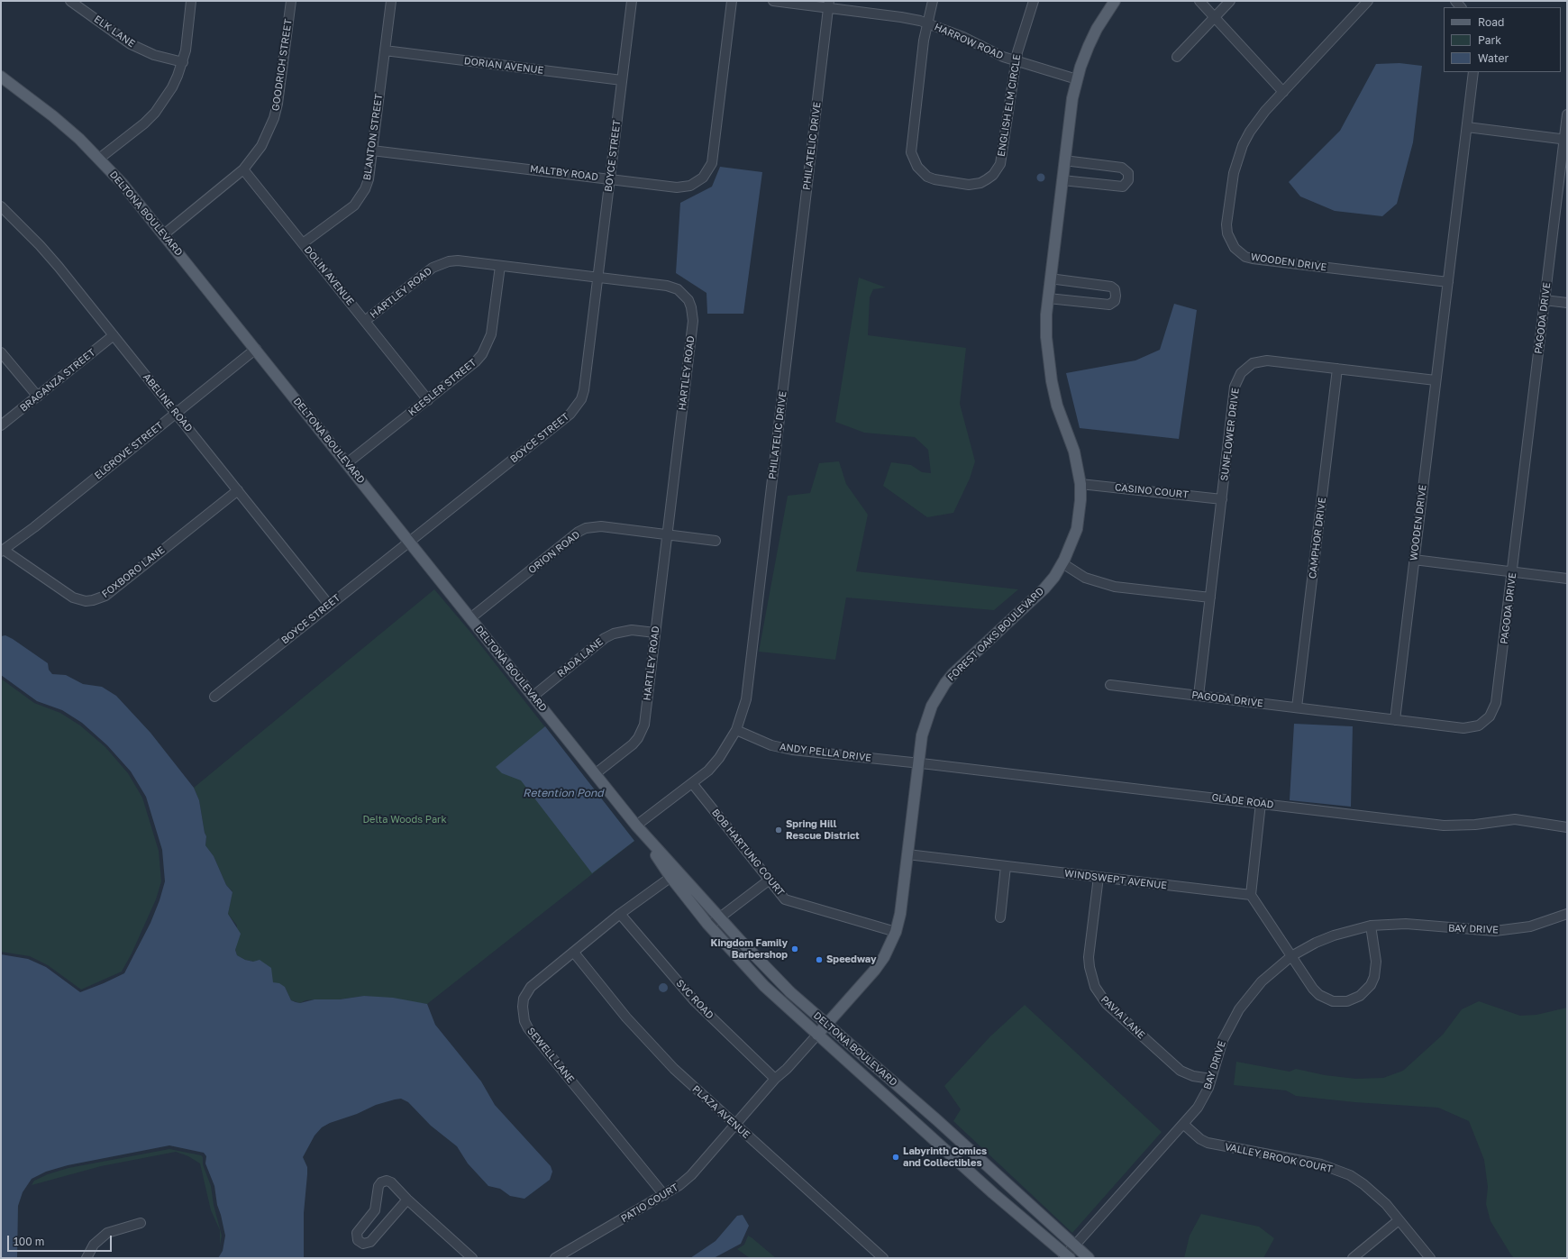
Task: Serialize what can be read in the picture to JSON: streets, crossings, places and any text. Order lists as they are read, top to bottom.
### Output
{
  "streets": {
    "main road": ["DELTONA BOULEVARD", "FOREST OAKS BOULEVARD"],
    "street": [
      "ELK LANE",
      "HARROW ROAD",
      "GOODRICH STREET",
      "DORIAN AVENUE",
      "ENGLISH ELM CIRCLE",
      "BLANTON STREET",
      "PHILATELIC DRIVE",
      "BOYCE STREET",
      "MALTBY ROAD",
      "WOODEN DRIVE",
      "DOLIN AVENUE",
      "HARTLEY ROAD",
      "PAGODA DRIVE",
      "BRAGANZA STREET",
      "KEESLER STREET",
      "ABELINE ROAD",
      "SUNFLOWER DRIVE",
      "ELGROVE STREET",
      "CASINO COURT",
      "CAMPHOR DRIVE",
      "ORION ROAD",
      "FOXBORO LANE",
      "RADA LANE",
      "ANDY PELLA DRIVE",
      "GLADE ROAD",
      "BOB HARTUNG COURT",
      "WINDSWEPT AVENUE",
      "BAY DRIVE",
      "SVC ROAD",
      "PAVIA LANE",
      "SEWELL LANE",
      "PLAZA AVENUE",
      "VALLEY BROOK COURT",
      "PATIO COURT"
    ]
  },
  "crossings": [
    ["HARROW ROAD", "ENGLISH ELM CIRCLE"],
    ["HARROW ROAD", "PHILATELIC DRIVE"],
    ["HARROW ROAD", "FOREST OAKS BOULEVARD"],
    ["GOODRICH STREET", "DELTONA BOULEVARD"],
    ["GOODRICH STREET", "DOLIN AVENUE"],
    ["DORIAN AVENUE", "BLANTON STREET"],
    ["DORIAN AVENUE", "BOYCE STREET"],
    ["BLANTON STREET", "MALTBY ROAD"],
    ["BLANTON STREET", "DOLIN AVENUE"],
    ["PHILATELIC DRIVE", "DELTONA BOULEVARD"],
    ["PHILATELIC DRIVE", "ANDY PELLA DRIVE"],
    ["PHILATELIC DRIVE", "BOB HARTUNG COURT"],
    ["BOYCE STREET", "MALTBY ROAD"],
    ["BOYCE STREET", "DELTONA BOULEVARD"],
    ["BOYCE STREET", "HARTLEY ROAD"],
    ["BOYCE STREET", "ABELINE ROAD"],
    ["DELTONA BOULEVARD", "HARTLEY ROAD"],
    ["DELTONA BOULEVARD", "KEESLER STREET"],
    ["DELTONA BOULEVARD", "ELGROVE STREET"],
    ["DELTONA BOULEVARD", "ORION ROAD"],
    ["DELTONA BOULEVARD", "FOREST OAKS BOULEVARD"],
    ["DELTONA BOULEVARD", "RADA LANE"],
    ["DELTONA BOULEVARD", "BAY DRIVE"],
    ["DELTONA BOULEVARD", "SEWELL LANE"],
    ["DELTONA BOULEVARD", "PATIO COURT"],
    ["WOODEN DRIVE", "PAGODA DRIVE"],
    ["WOODEN DRIVE", "SUNFLOWER DRIVE"],
    ["DOLIN AVENUE", "HARTLEY ROAD"],
    ["DOLIN AVENUE", "KEESLER STREET"],
    ["HARTLEY ROAD", "KEESLER STREET"],
    ["HARTLEY ROAD", "ORION ROAD"],
    ["HARTLEY ROAD", "RADA LANE"],
    ["PAGODA DRIVE", "SUNFLOWER DRIVE"],
    ["PAGODA DRIVE", "CAMPHOR DRIVE"],
    ["BRAGANZA STREET", "ABELINE ROAD"],
    ["ABELINE ROAD", "ELGROVE STREET"],
    ["ABELINE ROAD", "FOXBORO LANE"],
    ["SUNFLOWER DRIVE", "CASINO COURT"],
    ["SUNFLOWER DRIVE", "CAMPHOR DRIVE"],
    ["ELGROVE STREET", "FOXBORO LANE"],
    ["CASINO COURT", "FOREST OAKS BOULEVARD"],
    ["FOREST OAKS BOULEVARD", "ANDY PELLA DRIVE"],
    ["FOREST OAKS BOULEVARD", "GLADE ROAD"],
    ["FOREST OAKS BOULEVARD", "BOB HARTUNG COURT"],
    ["FOREST OAKS BOULEVARD", "WINDSWEPT AVENUE"],
    ["FOREST OAKS BOULEVARD", "PATIO COURT"],
    ["ANDY PELLA DRIVE", "GLADE ROAD"],
    ["WINDSWEPT AVENUE", "PAVIA LANE"],
    ["BAY DRIVE", "PAVIA LANE"],
    ["BAY DRIVE", "VALLEY BROOK COURT"],
    ["SVC ROAD", "SEWELL LANE"],
    ["SVC ROAD", "PATIO COURT"],
    ["SEWELL LANE", "PLAZA AVENUE"],
    ["SEWELL LANE", "PATIO COURT"],
    ["PLAZA AVENUE", "PATIO COURT"]
  ],
  "water": ["Retention Pond"],
  "parks": ["Delta Woods Park"],
  "places": [
    "Spring Hill Rescue District",
    "Kingdom Family Barbershop",
    "Speedway",
    "Labyrinth Comics and Collectibles"
  ],
  "legend": ["Road", "Park", "Water"],
  "scale_bar": "100 m"
}
